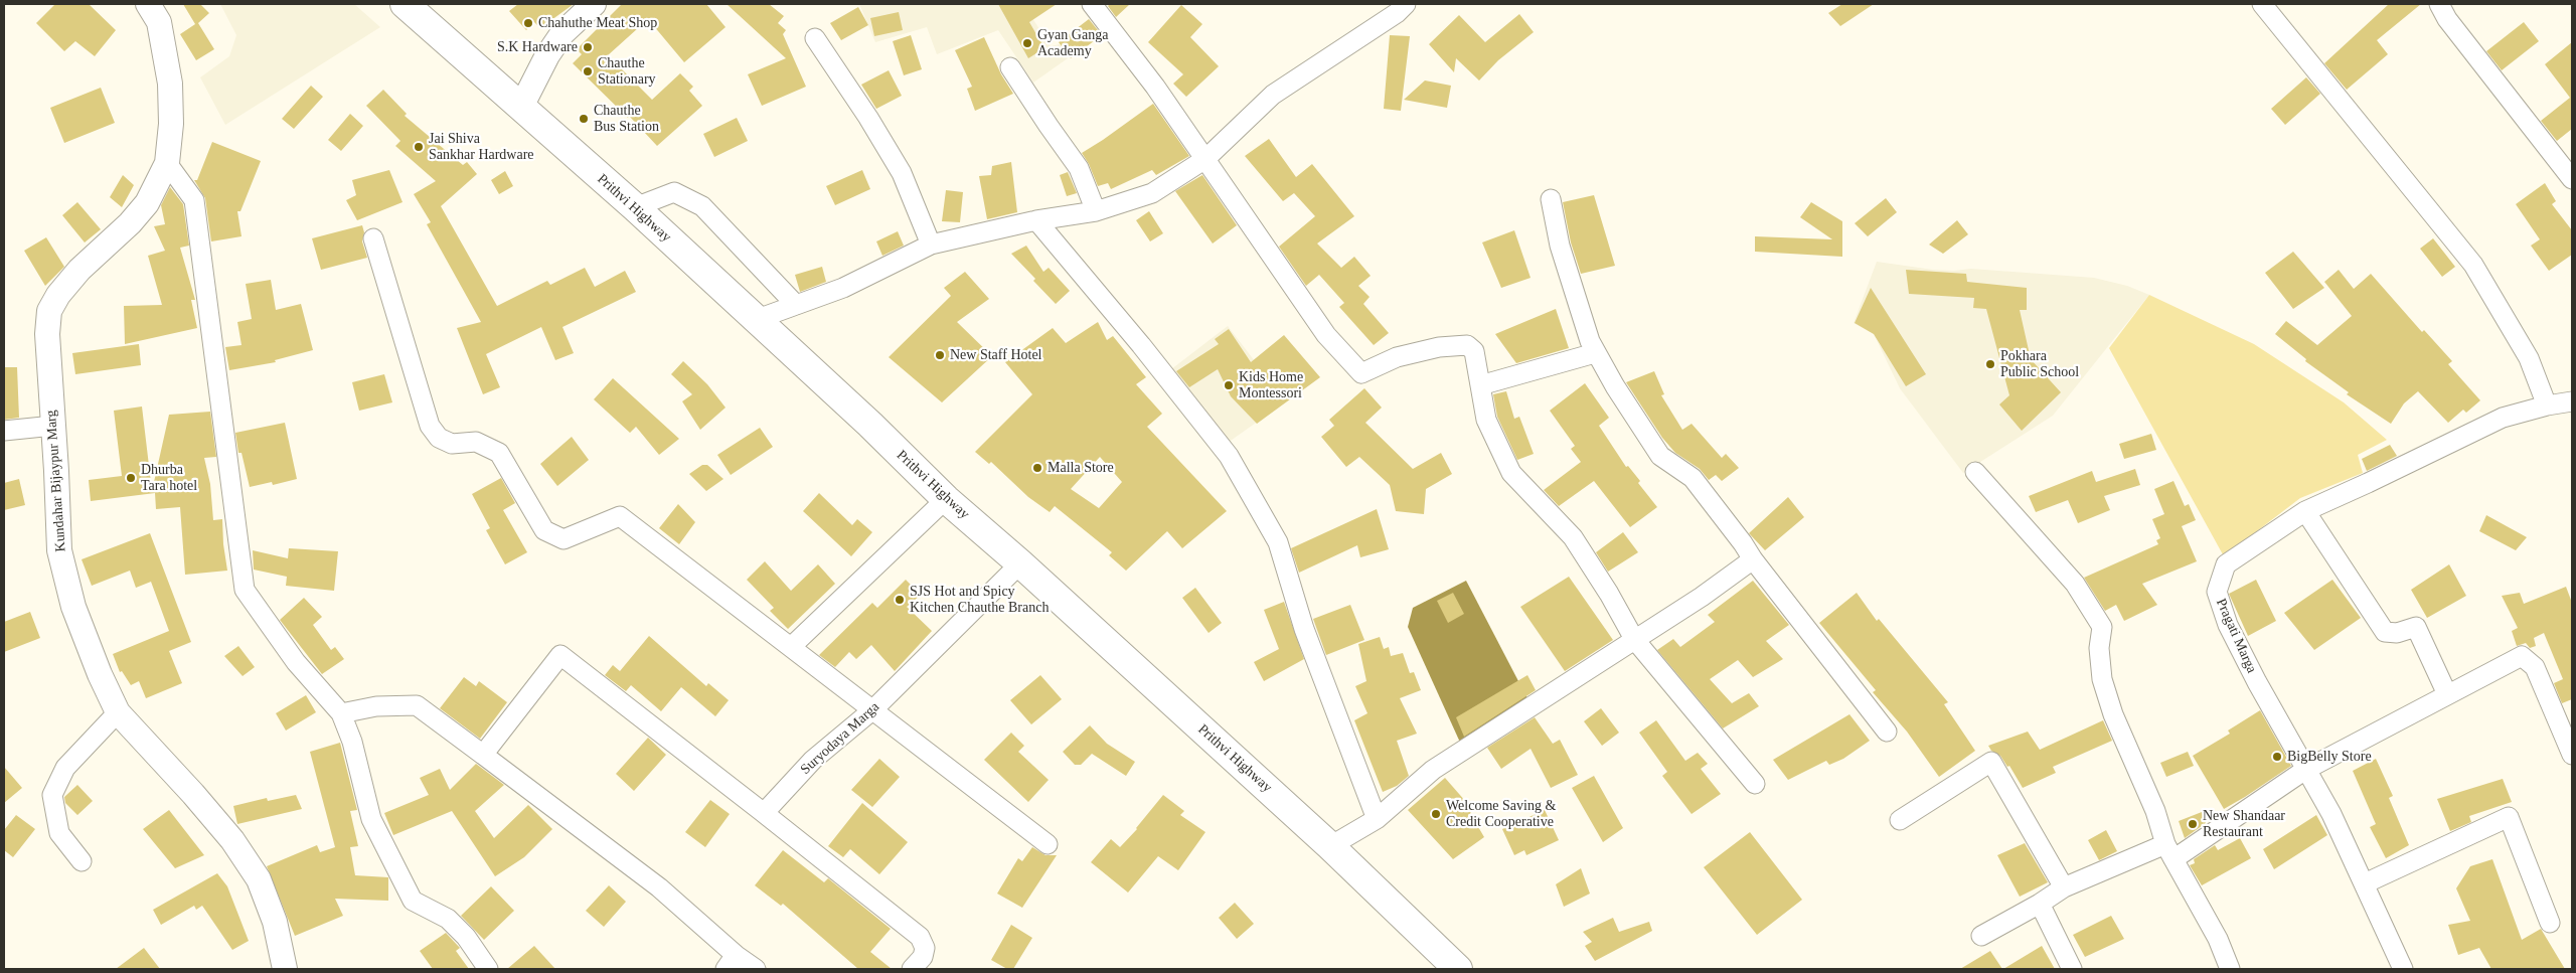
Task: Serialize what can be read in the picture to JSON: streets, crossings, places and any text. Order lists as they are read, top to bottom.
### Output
{
  "streets": {
    "highway": ["Prithvi Highway"],
    "main road": ["Kundahar Bijaypur Marg"],
    "street": ["Pragati Marga", "Suryodaya Marga"]
  },
  "crossings": [
    ["Prithvi Highway", "Suryodaya Marga"]
  ],
  "places": [
    "Chahuthe Meat Shop",
    "Gyan Ganga Academy",
    "S.K Hardware",
    "Chauthe Stationary",
    "Chauthe Bus Station",
    "Jai Shiva Sankhar Hardware",
    "New Staff Hotel",
    "Pokhara Public School",
    "Kids Home Montessori",
    "Malla Store",
    "Dhurba Tara hotel",
    "SJS Hot and Spicy Kitchen Chauthe Branch",
    "BigBelly Store",
    "Welcome Saving & Credit Cooperative",
    "New Shandaar Restaurant"
  ]
}
